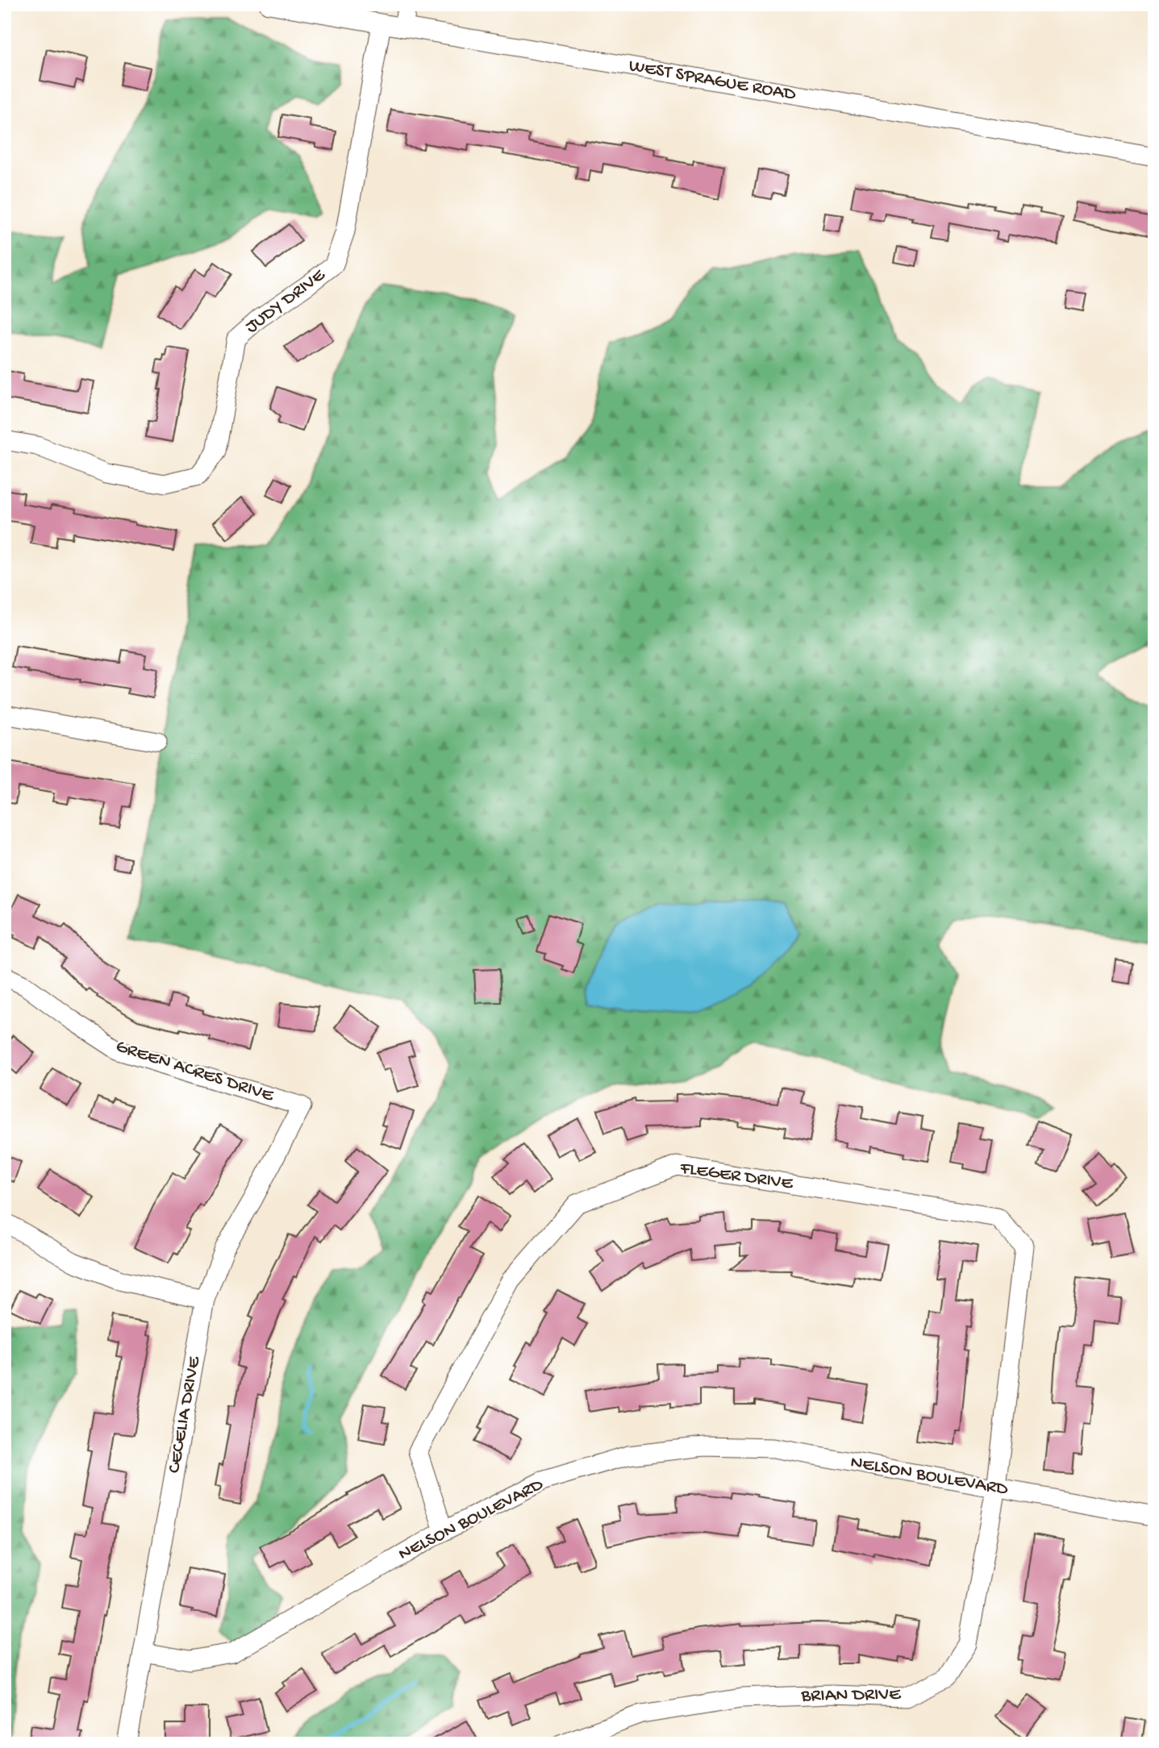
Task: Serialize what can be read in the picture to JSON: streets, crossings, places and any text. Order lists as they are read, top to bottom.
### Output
{
  "streets": {
    "street": [
      "WEST SPRAGUE ROAD",
      "JUDY DRIVE",
      "GREEN ACRES DRIVE",
      "FLEGER DRIVE",
      "CECELIA DRIVE",
      "NELSON BOULEVARD",
      "BRIAN DRIVE"
    ]
  },
  "crossings": [
    ["WEST SPRAGUE ROAD", "JUDY DRIVE"],
    ["GREEN ACRES DRIVE", "CECELIA DRIVE"],
    ["FLEGER DRIVE", "NELSON BOULEVARD"],
    ["FLEGER DRIVE", "BRIAN DRIVE"],
    ["CECELIA DRIVE", "NELSON BOULEVARD"],
    ["NELSON BOULEVARD", "BRIAN DRIVE"]
  ]
}
